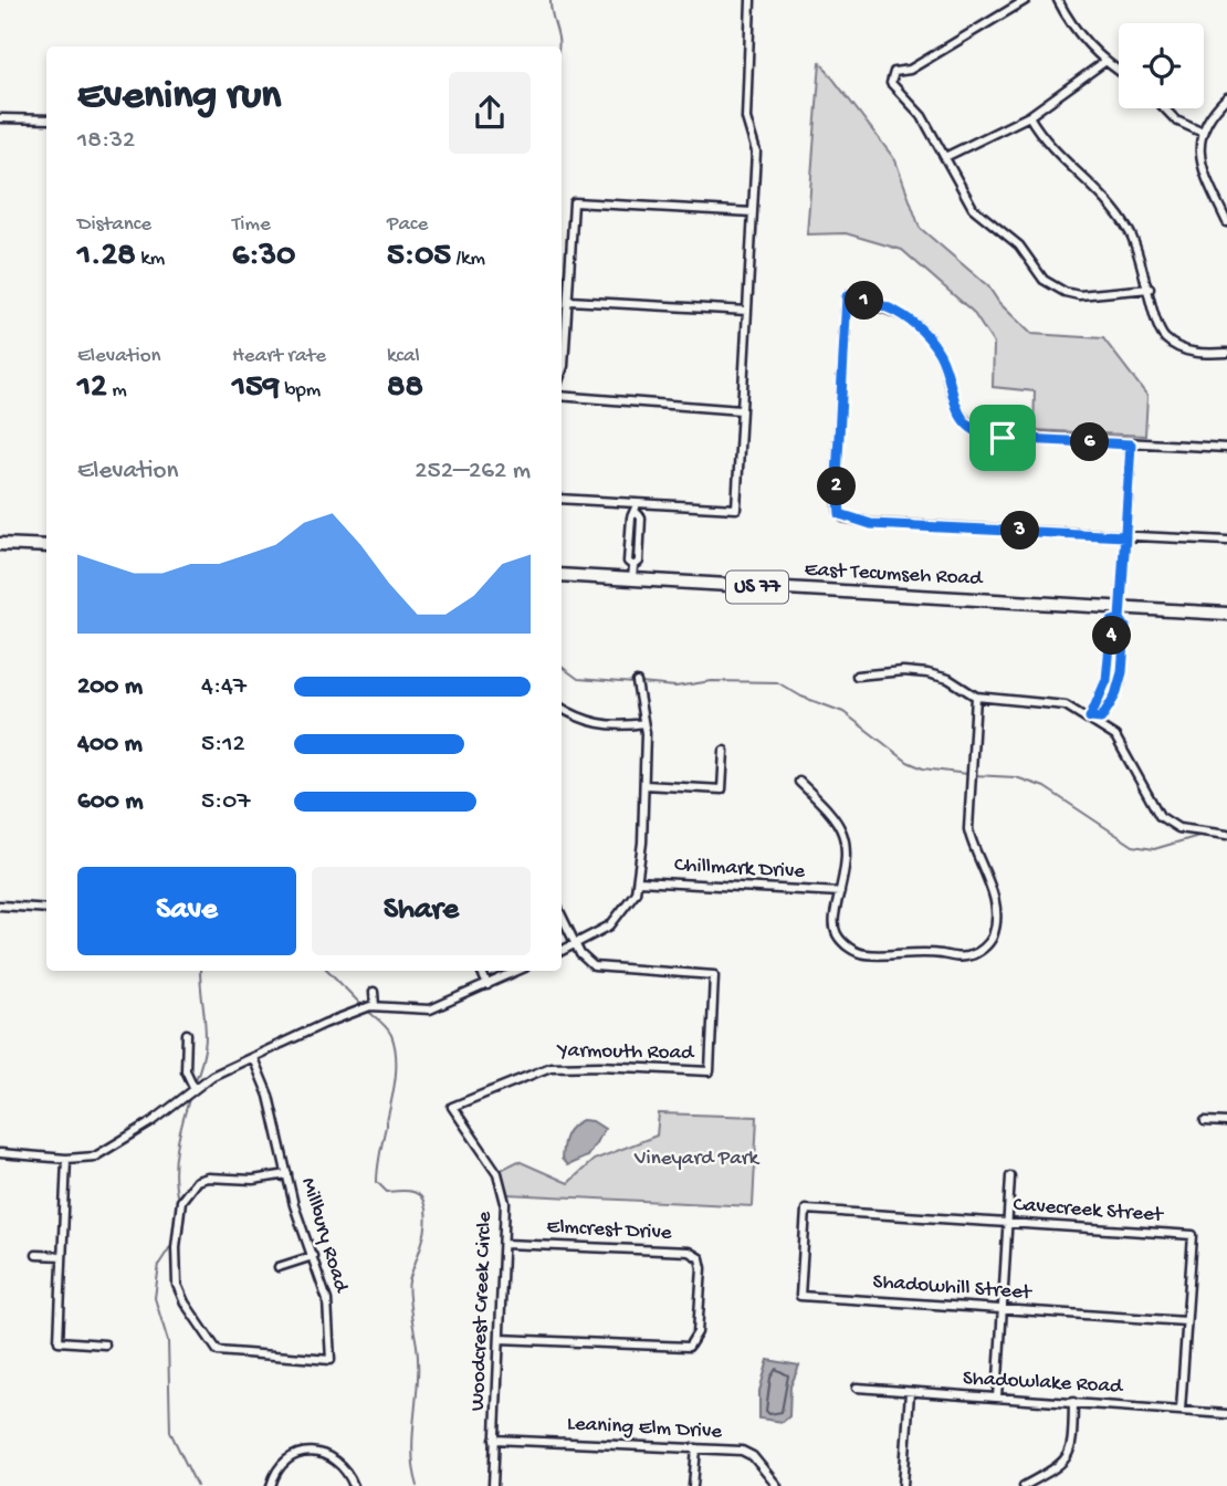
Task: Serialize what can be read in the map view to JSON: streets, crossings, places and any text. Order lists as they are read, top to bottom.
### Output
{
  "streets": {
    "main road": ["East Tecumseh Road", "US 77"],
    "street": [
      "Chillmark Drive",
      "Yarmouth Road",
      "Cavecreek Street",
      "Elmcrest Drive",
      "Millbury Road",
      "Shadowhill Street",
      "Woodcrest Creek Circle",
      "Shadowlake Road",
      "Leaning Elm Drive"
    ]
  },
  "crossings": [
    ["Yarmouth Road", "Woodcrest Creek Circle"],
    ["Cavecreek Street", "Shadowhill Street"],
    ["Cavecreek Street", "Shadowlake Road"],
    ["Elmcrest Drive", "Woodcrest Creek Circle"],
    ["Woodcrest Creek Circle", "Leaning Elm Drive"]
  ],
  "parks": ["Vineyard Park"],
  "page": {
    "heading": ["Evening run", "18:32"],
    "stats": [
      ["Distance", "1.28 km"],
      ["Time", "6:30"],
      ["Pace", "5:05 /km"],
      ["Elevation", "12 m"],
      ["Heart rate", "159 bpm"],
      ["kcal", "88"]
    ],
    "pins": [
      "1",
      "6",
      "2",
      "3",
      "4"
    ],
    "chart": ["Elevation", "252–262 m"],
    "list": [
      {
        "name": "200 m",
        "note": "4:47"
      },
      {
        "name": "400 m",
        "note": "5:12"
      },
      {
        "name": "600 m",
        "note": "5:07"
      }
    ],
    "buttons": ["Save", "Share"]
  }
}
